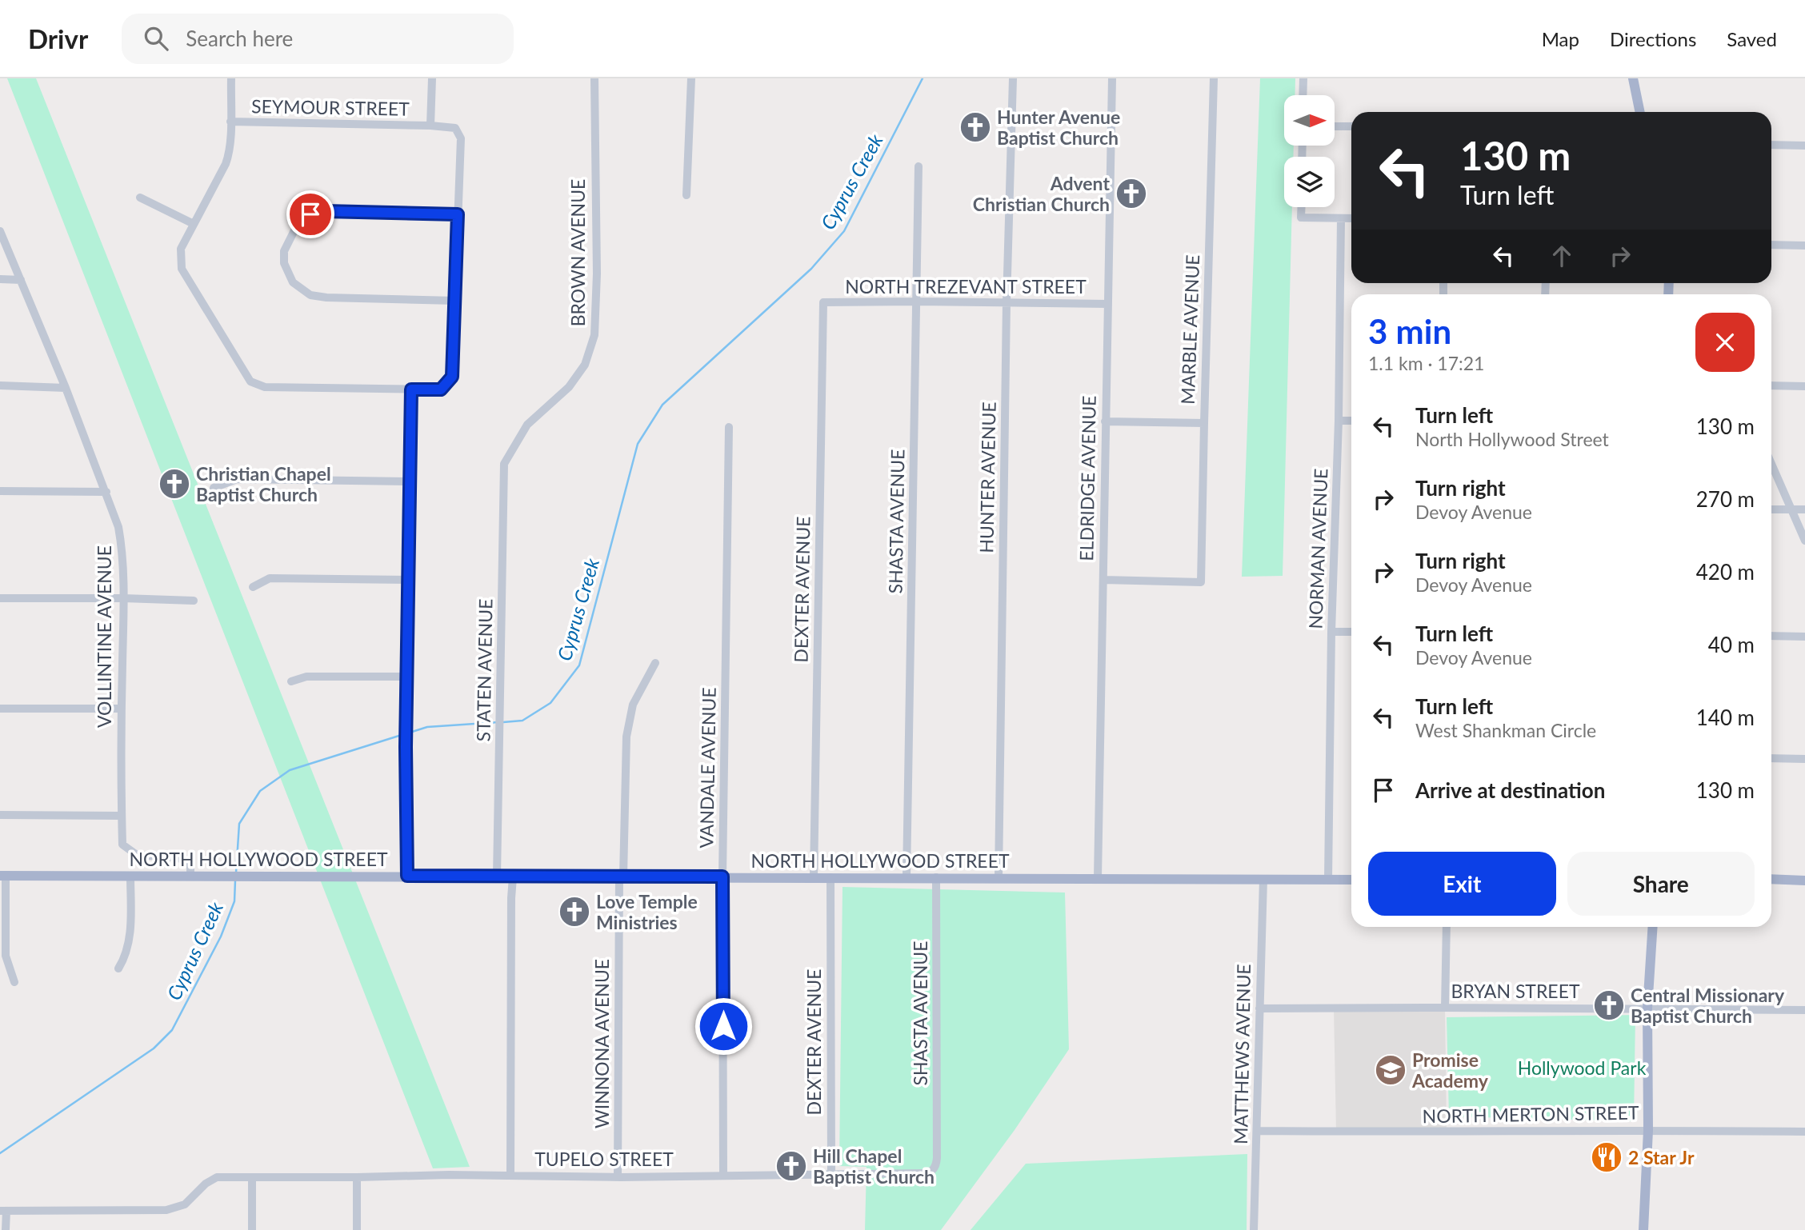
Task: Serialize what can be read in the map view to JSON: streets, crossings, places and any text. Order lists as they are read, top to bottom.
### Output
{
  "streets": {
    "main road": ["NORTH HOLLYWOOD STREET"],
    "street": [
      "SEYMOUR STREET",
      "BROWN AVENUE",
      "NORTH TREZEVANT STREET",
      "MARBLE AVENUE",
      "HUNTER AVENUE",
      "ELDRIDGE AVENUE",
      "SHASTA AVENUE",
      "NORMAN AVENUE",
      "DEXTER AVENUE",
      "VOLLINTINE AVENUE",
      "STATEN AVENUE",
      "VANDALE AVENUE",
      "BRYAN STREET",
      "WINNONA AVENUE",
      "MATTHEWS AVENUE",
      "NORTH MERTON STREET",
      "TUPELO STREET"
    ]
  },
  "crossings": [
    ["BROWN AVENUE", "STATEN AVENUE"],
    ["NORTH TREZEVANT STREET", "HUNTER AVENUE"],
    ["NORTH TREZEVANT STREET", "ELDRIDGE AVENUE"],
    ["NORTH TREZEVANT STREET", "SHASTA AVENUE"],
    ["NORTH TREZEVANT STREET", "DEXTER AVENUE"],
    ["MARBLE AVENUE", "ELDRIDGE AVENUE"],
    ["HUNTER AVENUE", "NORTH HOLLYWOOD STREET"],
    ["ELDRIDGE AVENUE", "NORTH HOLLYWOOD STREET"],
    ["SHASTA AVENUE", "NORTH HOLLYWOOD STREET"],
    ["SHASTA AVENUE", "TUPELO STREET"],
    ["NORMAN AVENUE", "NORTH HOLLYWOOD STREET"],
    ["DEXTER AVENUE", "NORTH HOLLYWOOD STREET"],
    ["DEXTER AVENUE", "TUPELO STREET"],
    ["VOLLINTINE AVENUE", "NORTH HOLLYWOOD STREET"],
    ["STATEN AVENUE", "NORTH HOLLYWOOD STREET"],
    ["VANDALE AVENUE", "NORTH HOLLYWOOD STREET"],
    ["VANDALE AVENUE", "TUPELO STREET"],
    ["NORTH HOLLYWOOD STREET", "WINNONA AVENUE"],
    ["NORTH HOLLYWOOD STREET", "MATTHEWS AVENUE"],
    ["BRYAN STREET", "MATTHEWS AVENUE"],
    ["WINNONA AVENUE", "TUPELO STREET"],
    ["MATTHEWS AVENUE", "NORTH MERTON STREET"]
  ],
  "water": ["Cyprus Creek"],
  "parks": ["Hollywood Park"],
  "places": {
    "church": [
      "Hunter Avenue Baptist Church",
      "Advent Christian Church",
      "Christian Chapel Baptist Church",
      "Love Temple Ministries",
      "Central Missionary Baptist Church",
      "Hill Chapel Baptist Church"
    ],
    "school or university": ["Promise Academy"],
    "restaurant": ["2 Star Jr"]
  },
  "north": "right",
  "page": {
    "header": "Drivr",
    "search": "Search here",
    "nav": ["Map", "Directions", "Saved"],
    "turn": ["130 m", "Turn left"],
    "heading": ["3 min", "1.1 km · 17:21"],
    "list": [
      {
        "name": "Turn left",
        "note": "North Hollywood Street",
        "value": "130 m"
      },
      {
        "name": "Turn right",
        "note": "Devoy Avenue",
        "value": "270 m"
      },
      {
        "name": "Turn right",
        "note": "Devoy Avenue",
        "value": "420 m"
      },
      {
        "name": "Turn left",
        "note": "Devoy Avenue",
        "value": "40 m"
      },
      {
        "name": "Turn left",
        "note": "West Shankman Circle",
        "value": "140 m"
      },
      {
        "name": "Arrive at destination",
        "value": "130 m"
      }
    ],
    "buttons": ["Exit", "Share"]
  }
}
